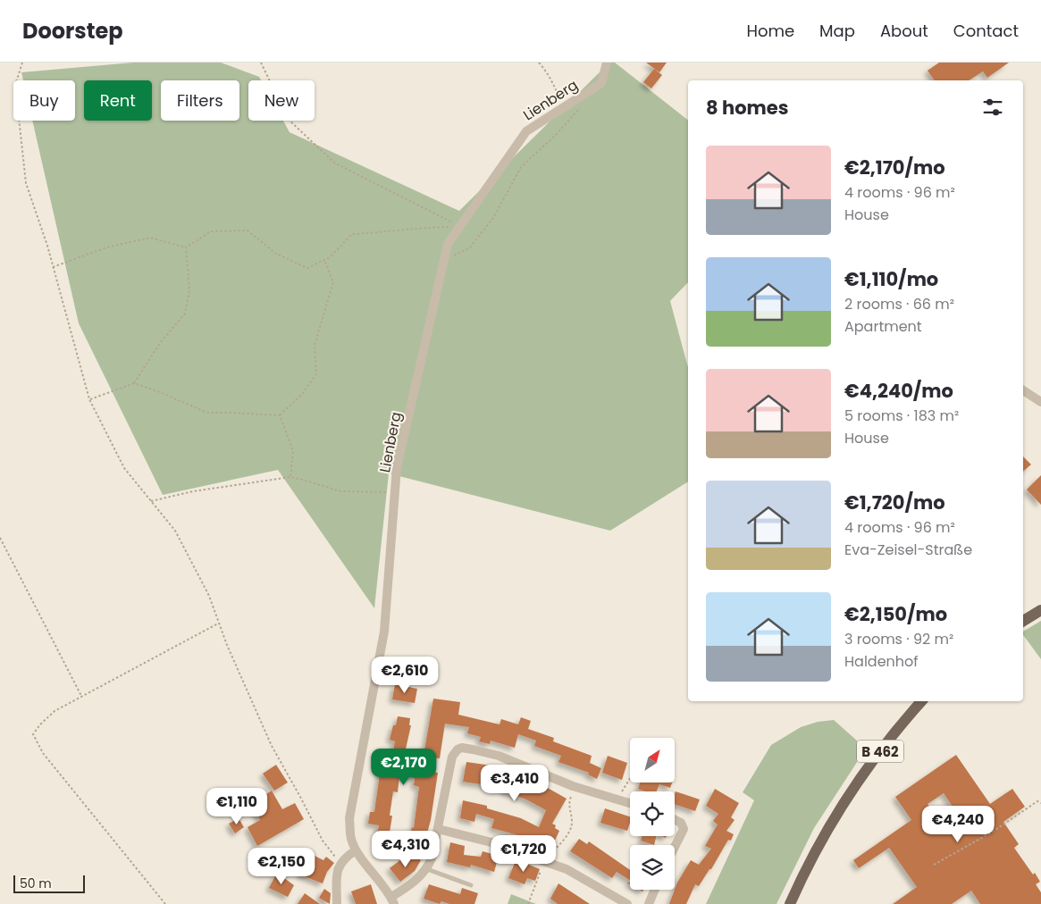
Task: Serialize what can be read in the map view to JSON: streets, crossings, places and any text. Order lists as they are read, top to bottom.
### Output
{
  "streets": {
    "main road": ["B 462"],
    "street": ["Lienberg"]
  },
  "scale_bar": "50 m",
  "north": "top right",
  "page": {
    "header": "Doorstep",
    "nav": [
      "Home",
      "Map",
      "About",
      "Contact"
    ],
    "chip": [
      "Buy",
      "Rent",
      "Filters",
      "New"
    ],
    "heading": "8 homes",
    "list": [
      {
        "name": "€2,170/mo",
        "note": "4 rooms · 96 m² · House"
      },
      {
        "name": "€1,110/mo",
        "note": "2 rooms · 66 m² · Apartment"
      },
      {
        "name": "€4,240/mo",
        "note": "5 rooms · 183 m² · House"
      },
      {
        "name": "€1,720/mo",
        "note": "4 rooms · 96 m² · Eva-Zeisel-Straße"
      },
      {
        "name": "€2,150/mo",
        "note": "3 rooms · 92 m² · Haldenhof"
      }
    ],
    "price": [
      "€2,610",
      "€2,170",
      "€3,410",
      "€1,110",
      "€4,240",
      "€4,310",
      "€1,720",
      "€2,150"
    ],
    "scale": "50 m"
  }
}
